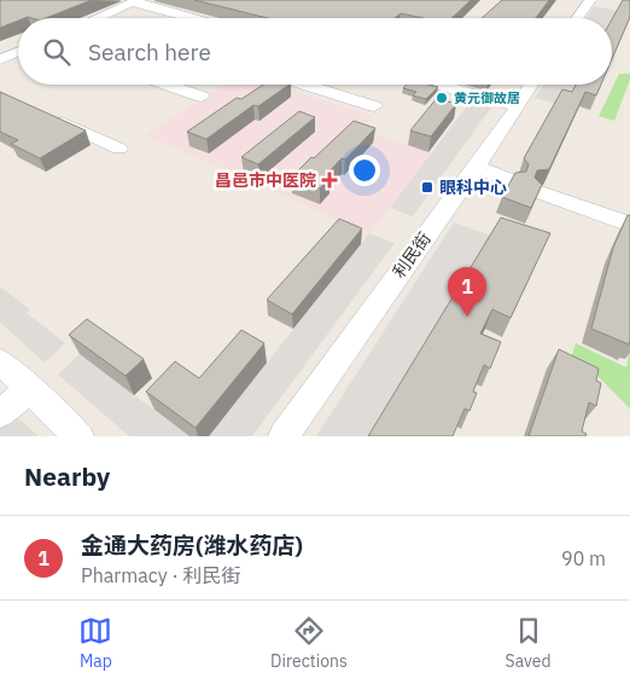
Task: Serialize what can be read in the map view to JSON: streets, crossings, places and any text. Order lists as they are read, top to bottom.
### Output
{
  "streets": {
    "street": ["利民街"]
  },
  "places": {
    "other": ["黄元御故居"],
    "health": ["昌邑市中医院"],
    "transit": ["眼科中心"]
  },
  "page": {
    "search": "Search here",
    "pins": "1",
    "heading": "Nearby",
    "list": [
      {
        "mark": "1",
        "name": "金通大药房(潍水药店)",
        "note": "Pharmacy · 利民街",
        "value": "90 m"
      }
    ],
    "nav": ["Map", "Directions", "Saved"]
  }
}
